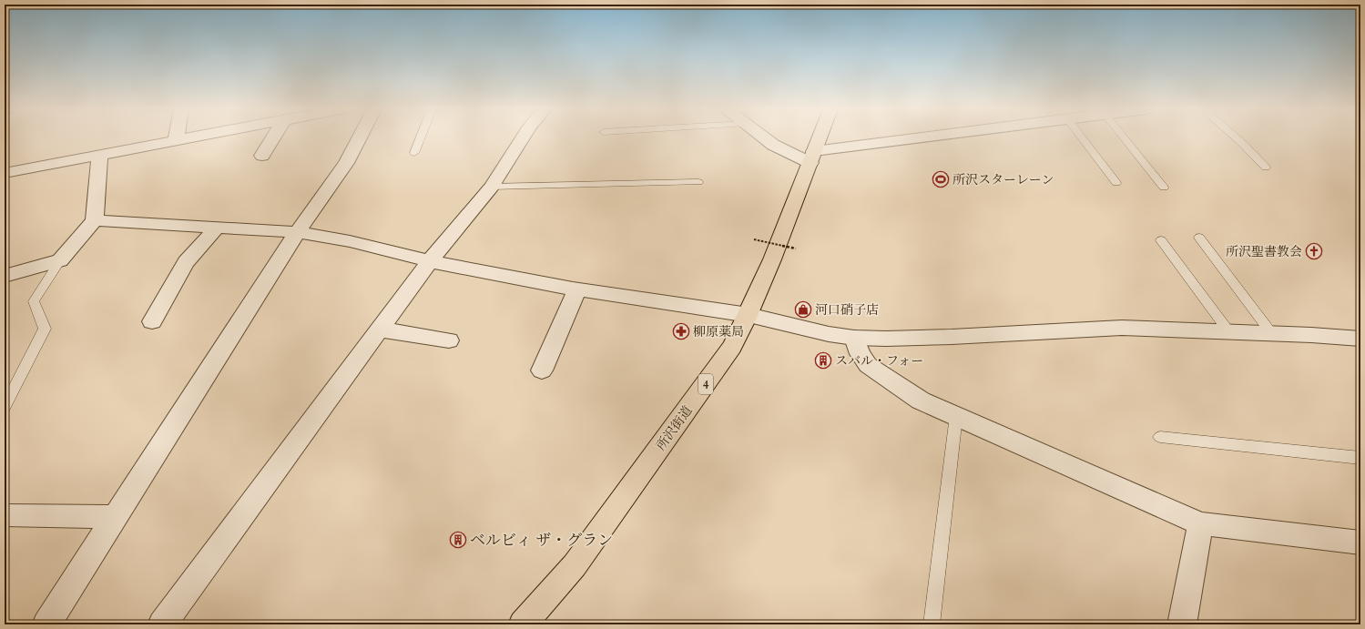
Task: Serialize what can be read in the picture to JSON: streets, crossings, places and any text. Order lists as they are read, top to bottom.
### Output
{
  "streets": {
    "main road": ["4", "所沢街道"]
  },
  "places": {
    "sports": ["所沢スターレーン"],
    "church": ["所沢聖書教会"],
    "shop": ["河口硝子店"],
    "pharmacy": ["柳原薬局"],
    "building": ["スバル・フォー", "ベルビィ ザ・グラン"]
  }
}
